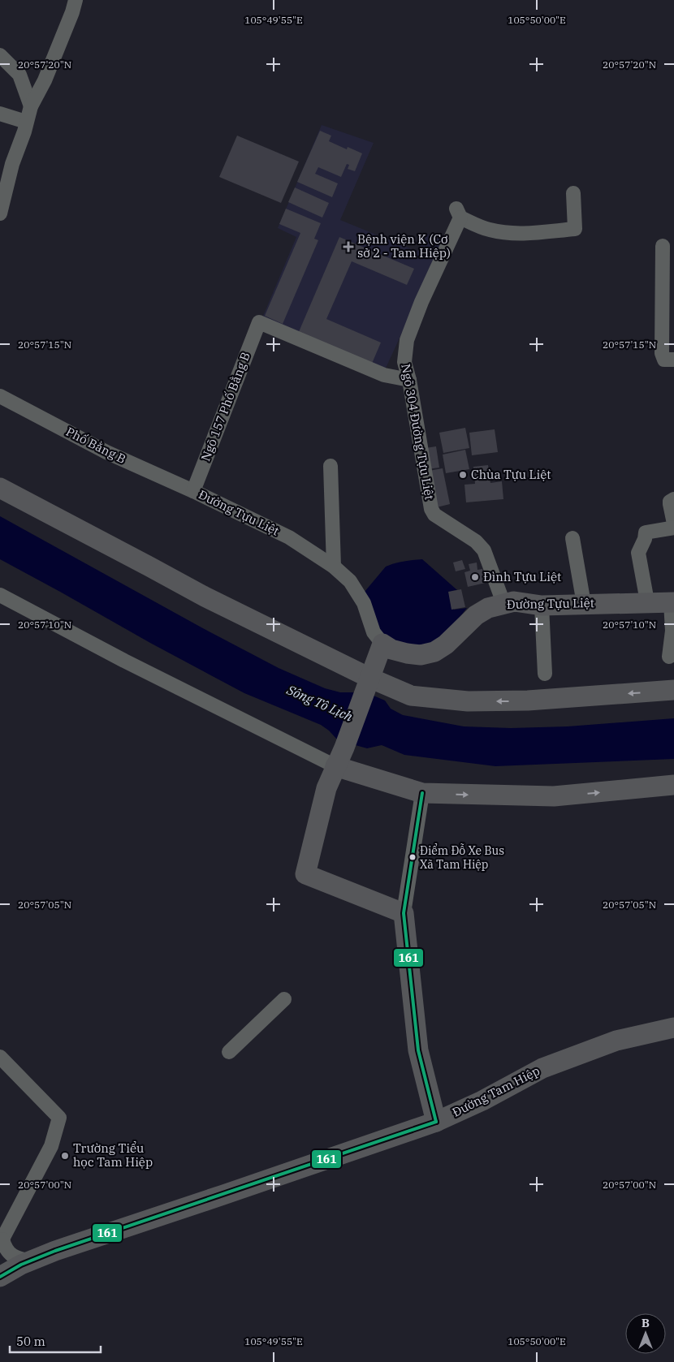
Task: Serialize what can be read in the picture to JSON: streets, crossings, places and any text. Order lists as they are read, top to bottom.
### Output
{
  "streets": {
    "street": [
      "Ngõ 157 Phố Bằng B",
      "Ngõ 304 Đường Tựu Liệt",
      "Phố Bằng B",
      "Đường Tựu Liệt",
      "Đường Tam Hiệp"
    ]
  },
  "crossings": [
    ["Ngõ 157 Phố Bằng B", "Ngõ 304 Đường Tựu Liệt"],
    ["Ngõ 157 Phố Bằng B", "Phố Bằng B"],
    ["Ngõ 157 Phố Bằng B", "Đường Tựu Liệt"],
    ["Ngõ 304 Đường Tựu Liệt", "Đường Tựu Liệt"],
    ["Phố Bằng B", "Đường Tựu Liệt"]
  ],
  "water": ["Sông Tô Lịch"],
  "places": {
    "health": ["Bệnh viện K (Cơ sở 2 - Tam Hiệp)"],
    "other": [
      "Chùa Tựu Liệt",
      "Đình Tựu Liệt",
      "Điểm Đỗ Xe Bus Xã Tam Hiệp",
      "Trường Tiểu học Tam Hiệp"
    ]
  },
  "lines": ["transit line 161"],
  "scale_bar": "50 m",
  "north": "top",
  "coordinates": [
    "105°49'55\"E",
    "105°50'00\"E",
    "20°57'20\"N",
    "20°57'15\"N",
    "20°57'10\"N",
    "20°57'05\"N",
    "20°57'00\"N"
  ]
}
